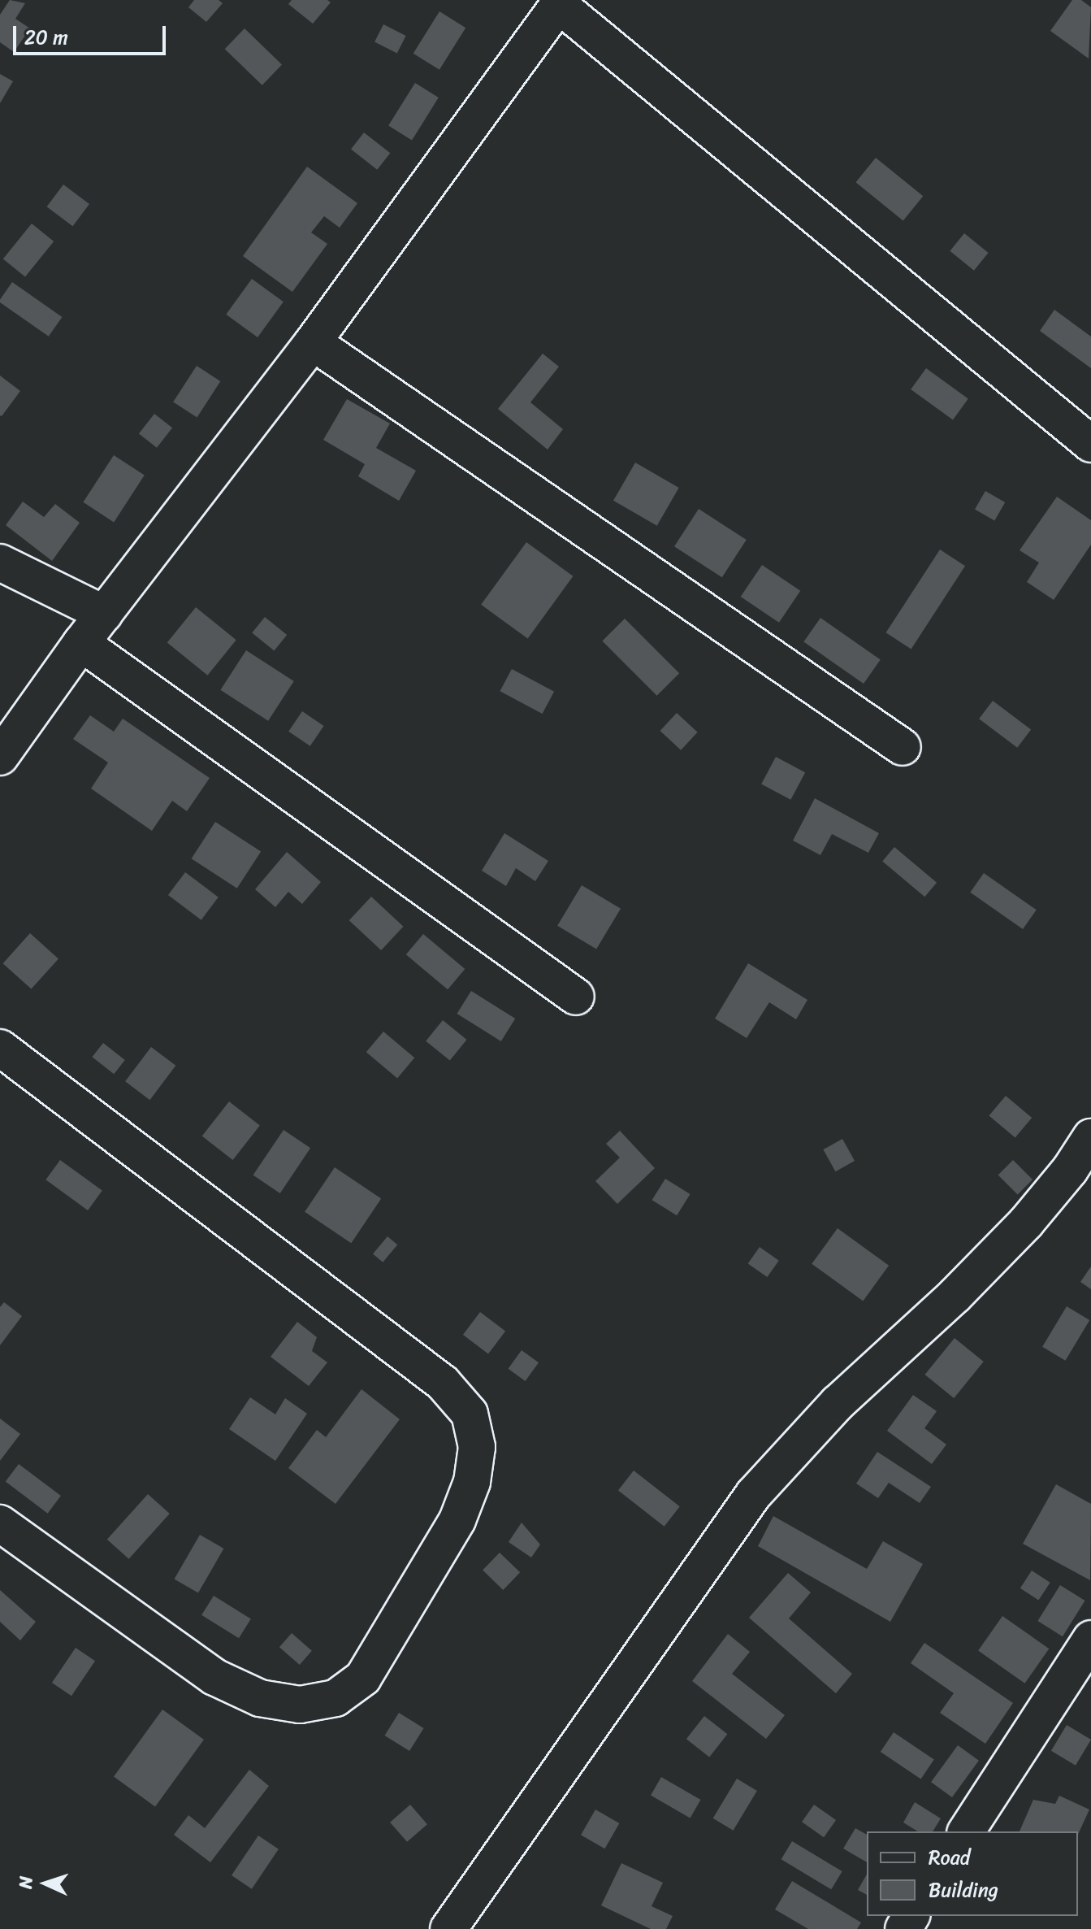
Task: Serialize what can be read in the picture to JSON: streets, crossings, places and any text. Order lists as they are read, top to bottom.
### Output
{
  "legend": ["Road", "Building"],
  "scale_bar": "20 m",
  "north": "left"
}
